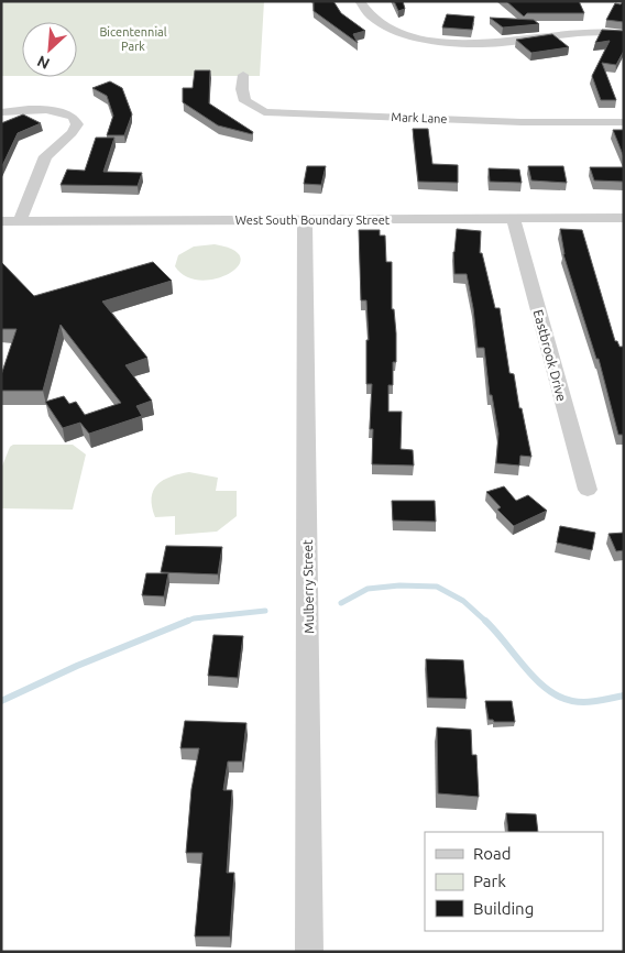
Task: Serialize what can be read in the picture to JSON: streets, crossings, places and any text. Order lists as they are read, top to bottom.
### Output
{
  "streets": {
    "street": [
      "Mark Lane",
      "West South Boundary Street",
      "Eastbrook Drive",
      "Mulberry Street"
    ]
  },
  "crossings": [
    ["West South Boundary Street", "Eastbrook Drive"],
    ["West South Boundary Street", "Mulberry Street"]
  ],
  "parks": ["Bicentennial Park"],
  "legend": ["Road", "Park", "Building"],
  "north": "bottom left"
}
